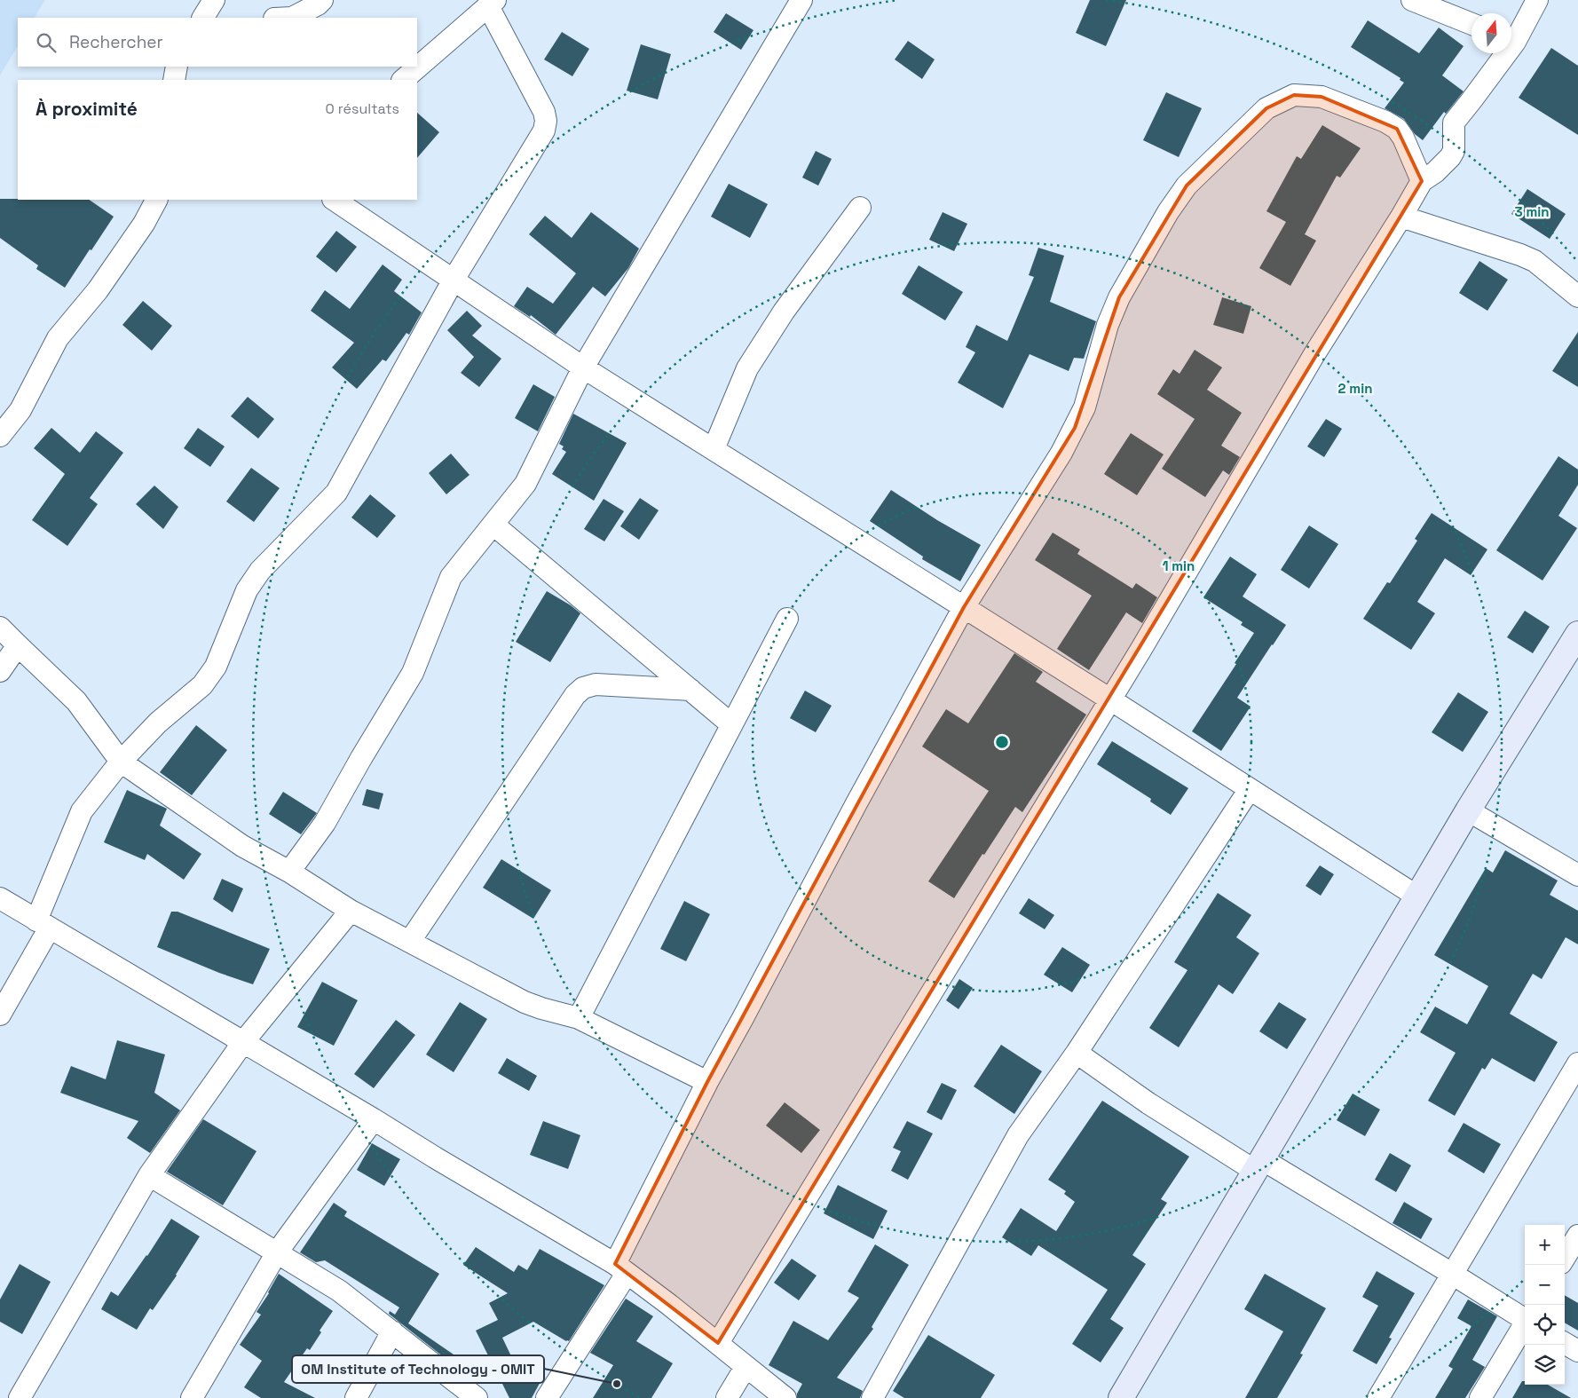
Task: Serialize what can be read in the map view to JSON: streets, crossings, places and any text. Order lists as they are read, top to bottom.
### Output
{
  "places": ["OM Institute of Technology - OMIT"],
  "north": "top",
  "page": {
    "search": "Rechercher",
    "heading": ["À proximité", "0 résultats"],
    "map_buttons": ["+", "−"]
  },
  "rings": ["3 min", "2 min", "1 min"]
}
